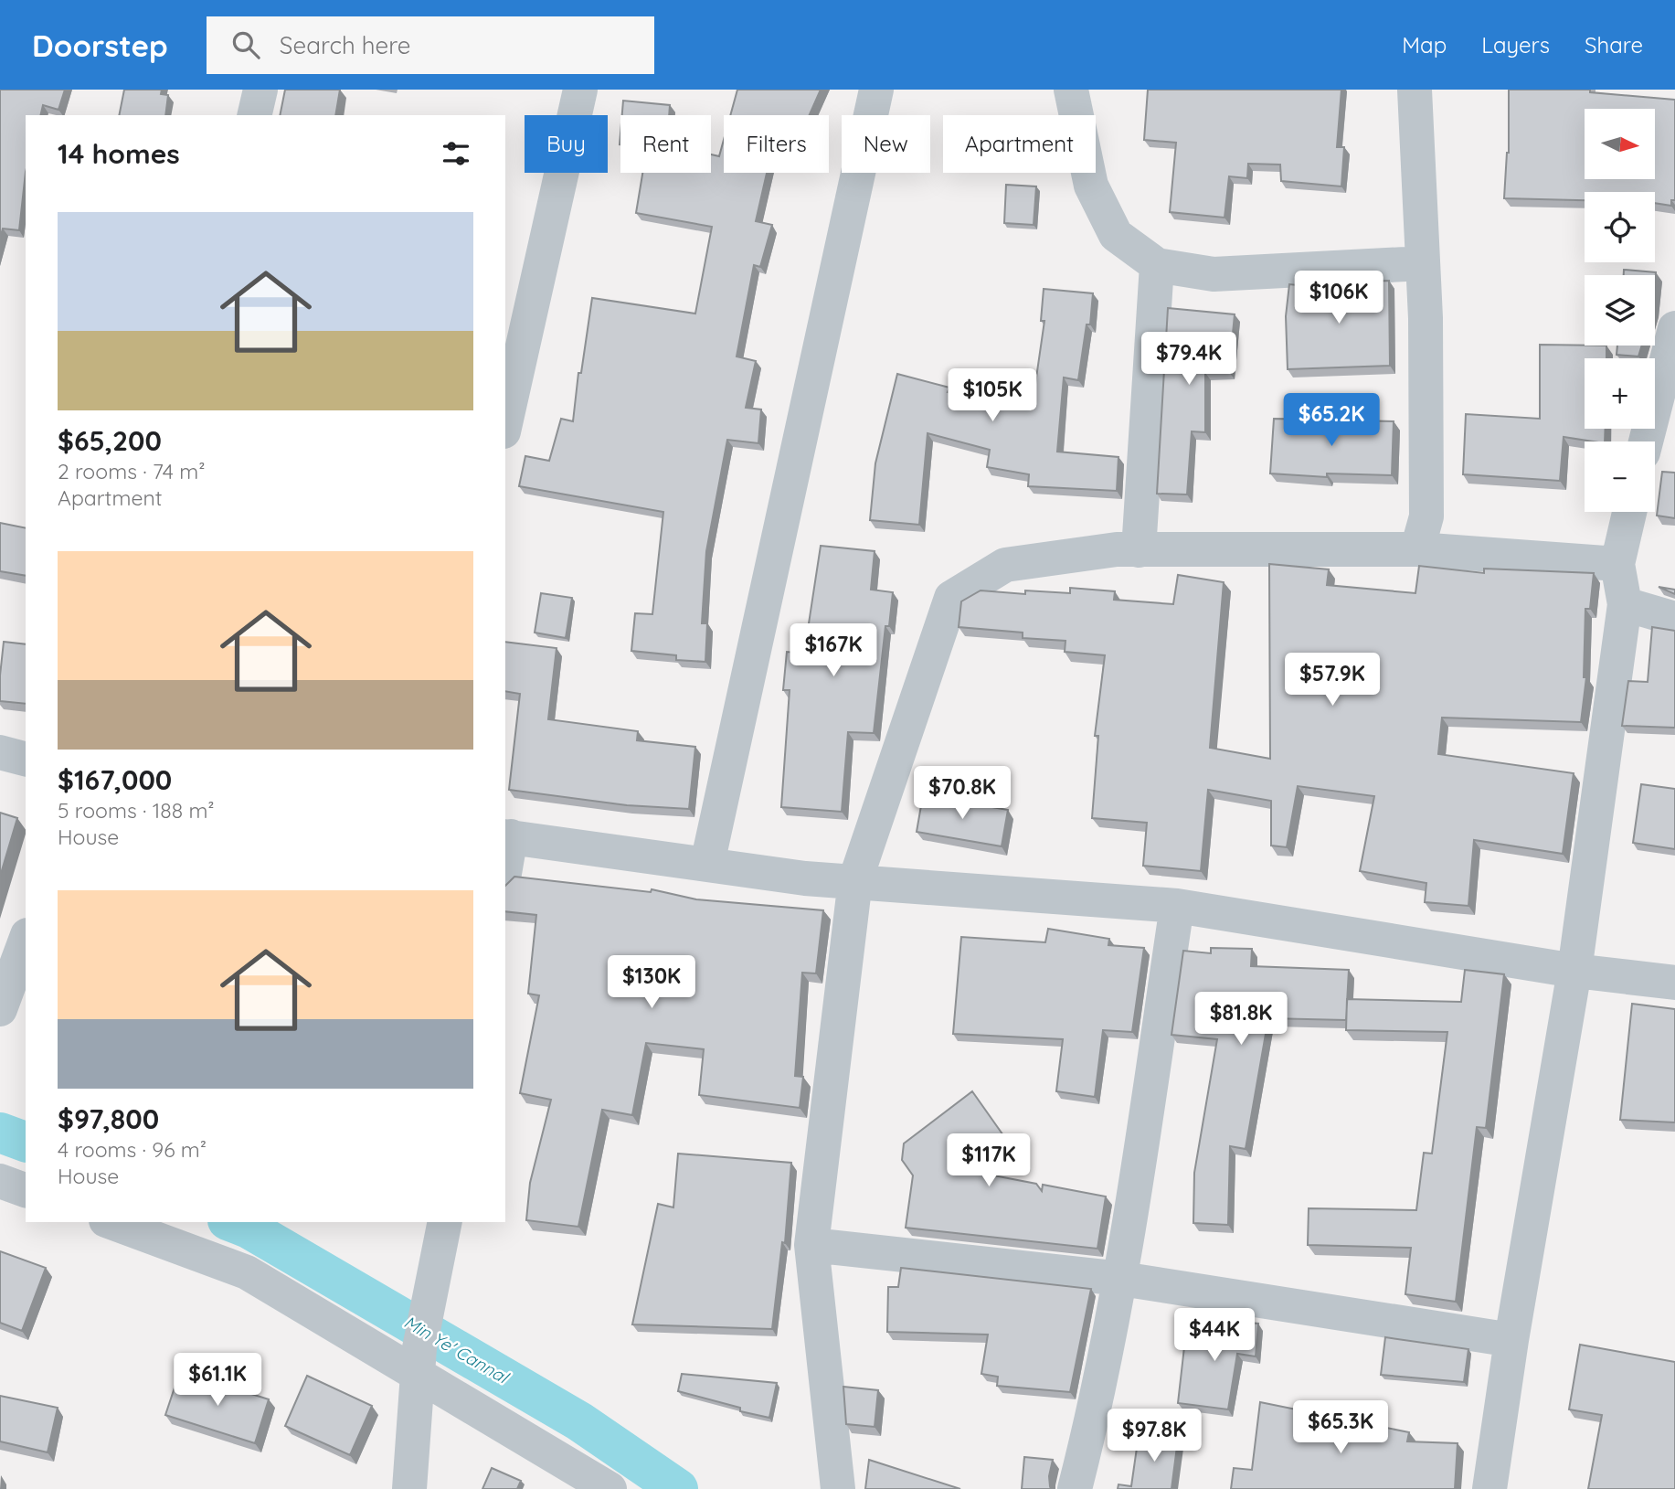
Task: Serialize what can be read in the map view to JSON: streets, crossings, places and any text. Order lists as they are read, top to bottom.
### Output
{
  "water": ["Min Ye' Cannal"],
  "north": "right",
  "page": {
    "header": "Doorstep",
    "search": "Search here",
    "nav": ["Map", "Layers", "Share"],
    "map_buttons": ["+", "−"],
    "chip": [
      "Buy",
      "Rent",
      "Filters",
      "New",
      "Apartment"
    ],
    "heading": "14 homes",
    "list": [
      {
        "name": "$65,200",
        "note": "2 rooms · 74 m² · Apartment"
      },
      {
        "name": "$167,000",
        "note": "5 rooms · 188 m² · House"
      },
      {
        "name": "$97,800",
        "note": "4 rooms · 96 m² · House"
      }
    ],
    "price": [
      "$106K",
      "$79.4K",
      "$105K",
      "$65.2K",
      "$167K",
      "$57.9K",
      "$70.8K",
      "$130K",
      "$81.8K",
      "$117K",
      "$44K",
      "$61.1K",
      "$65.3K",
      "$97.8K"
    ]
  }
}
